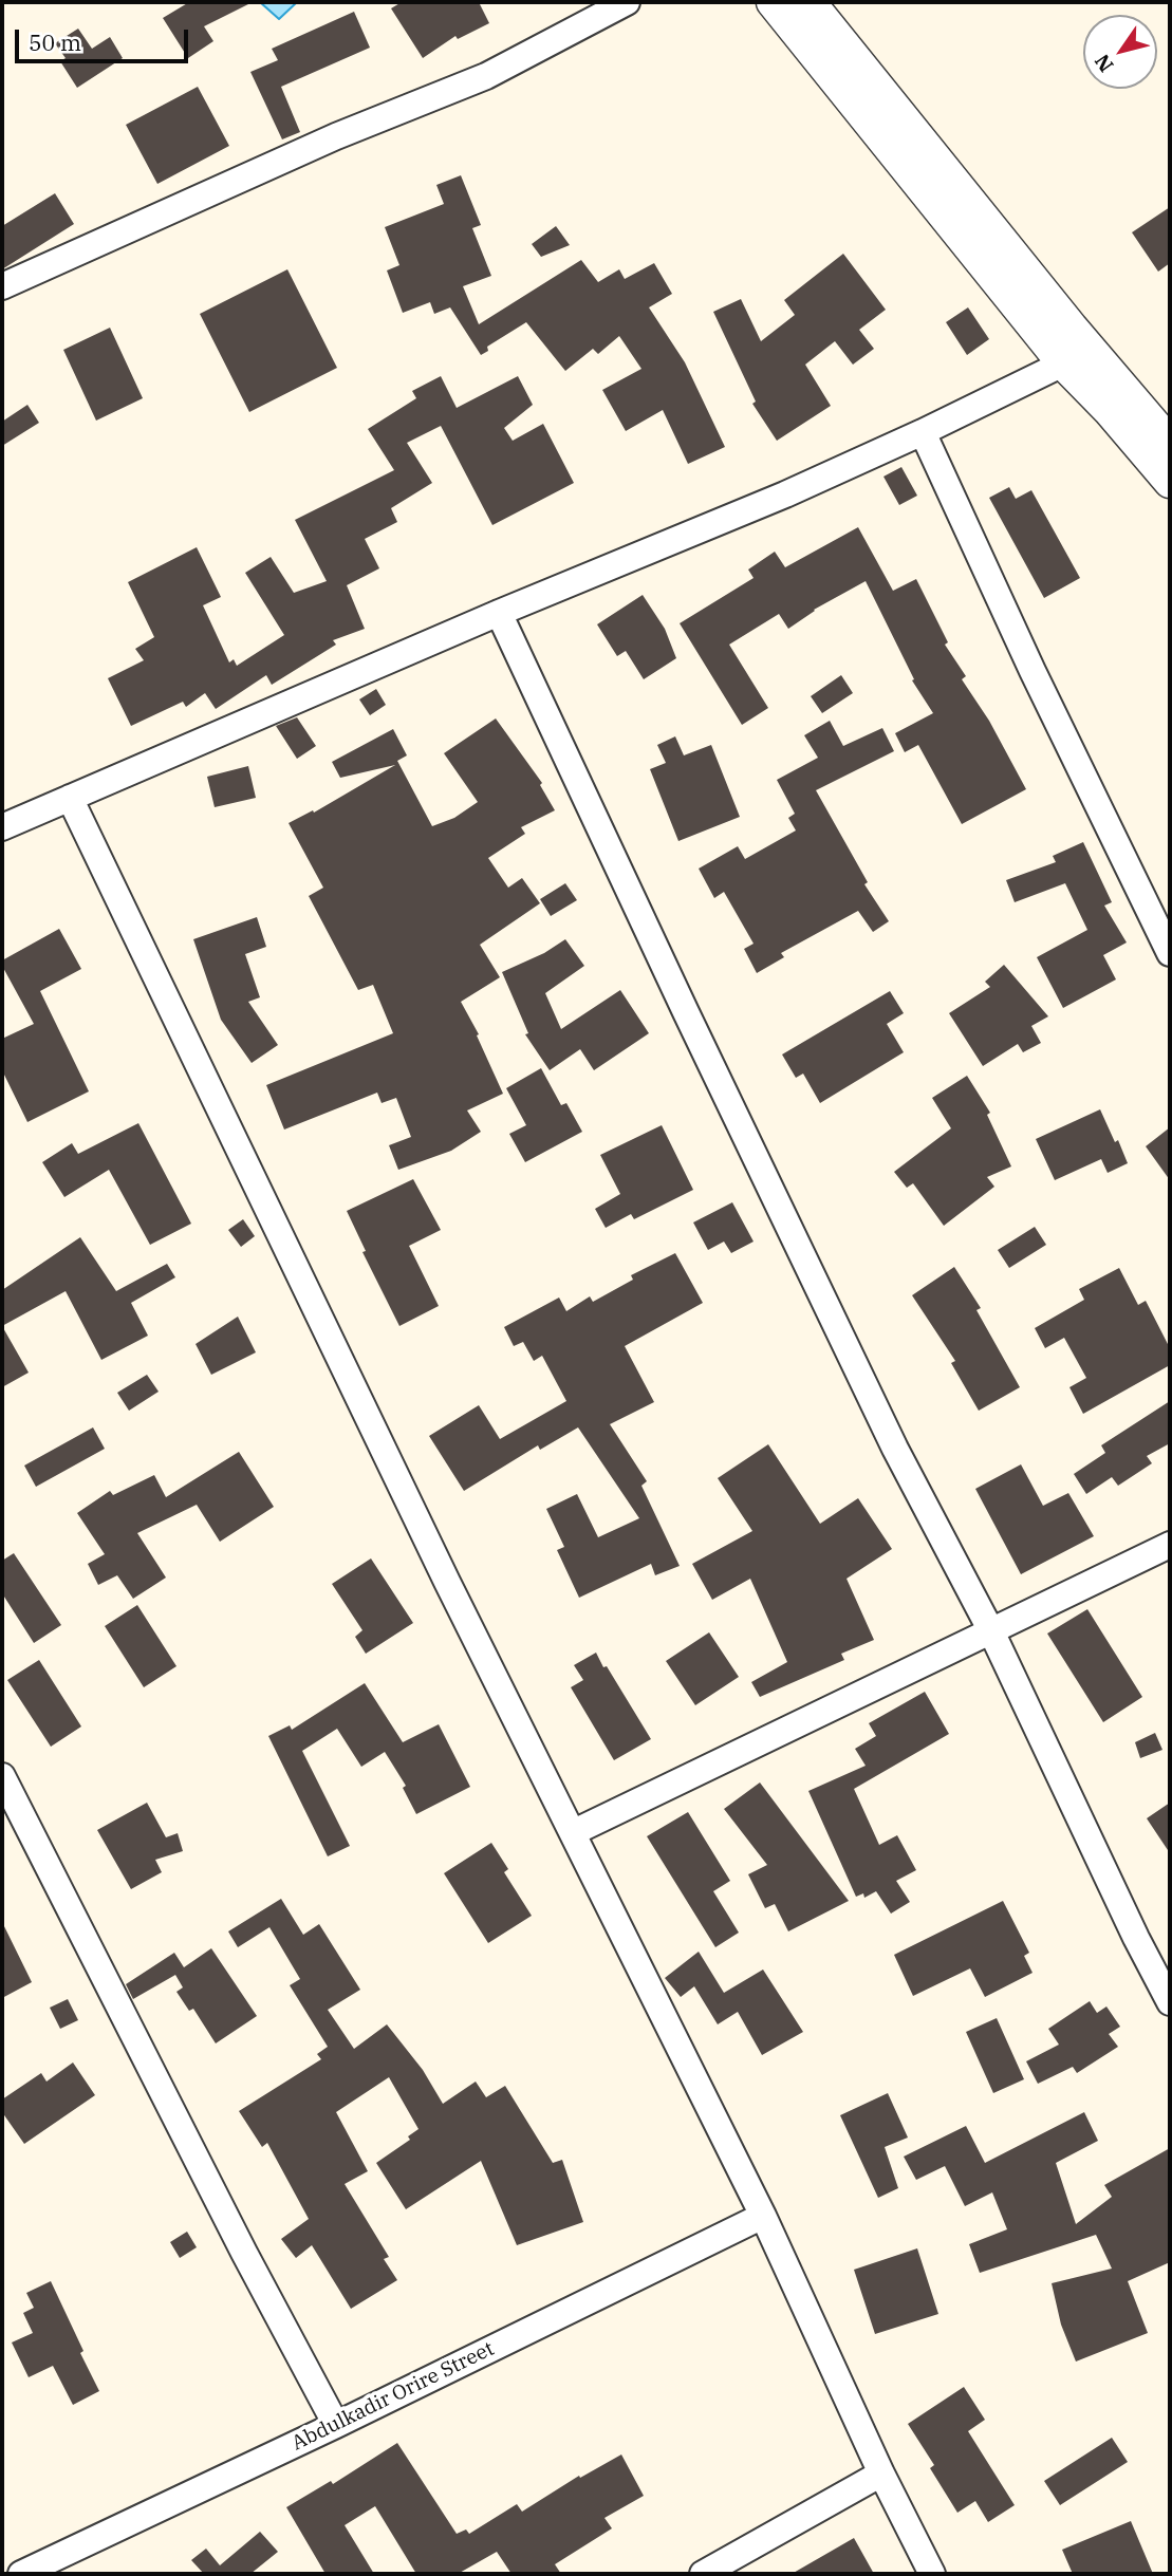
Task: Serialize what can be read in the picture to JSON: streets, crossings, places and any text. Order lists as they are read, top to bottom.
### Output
{
  "streets": {
    "street": ["Abdulkadir Orire Street"]
  },
  "scale_bar": "50 m",
  "north": "bottom left"
}
